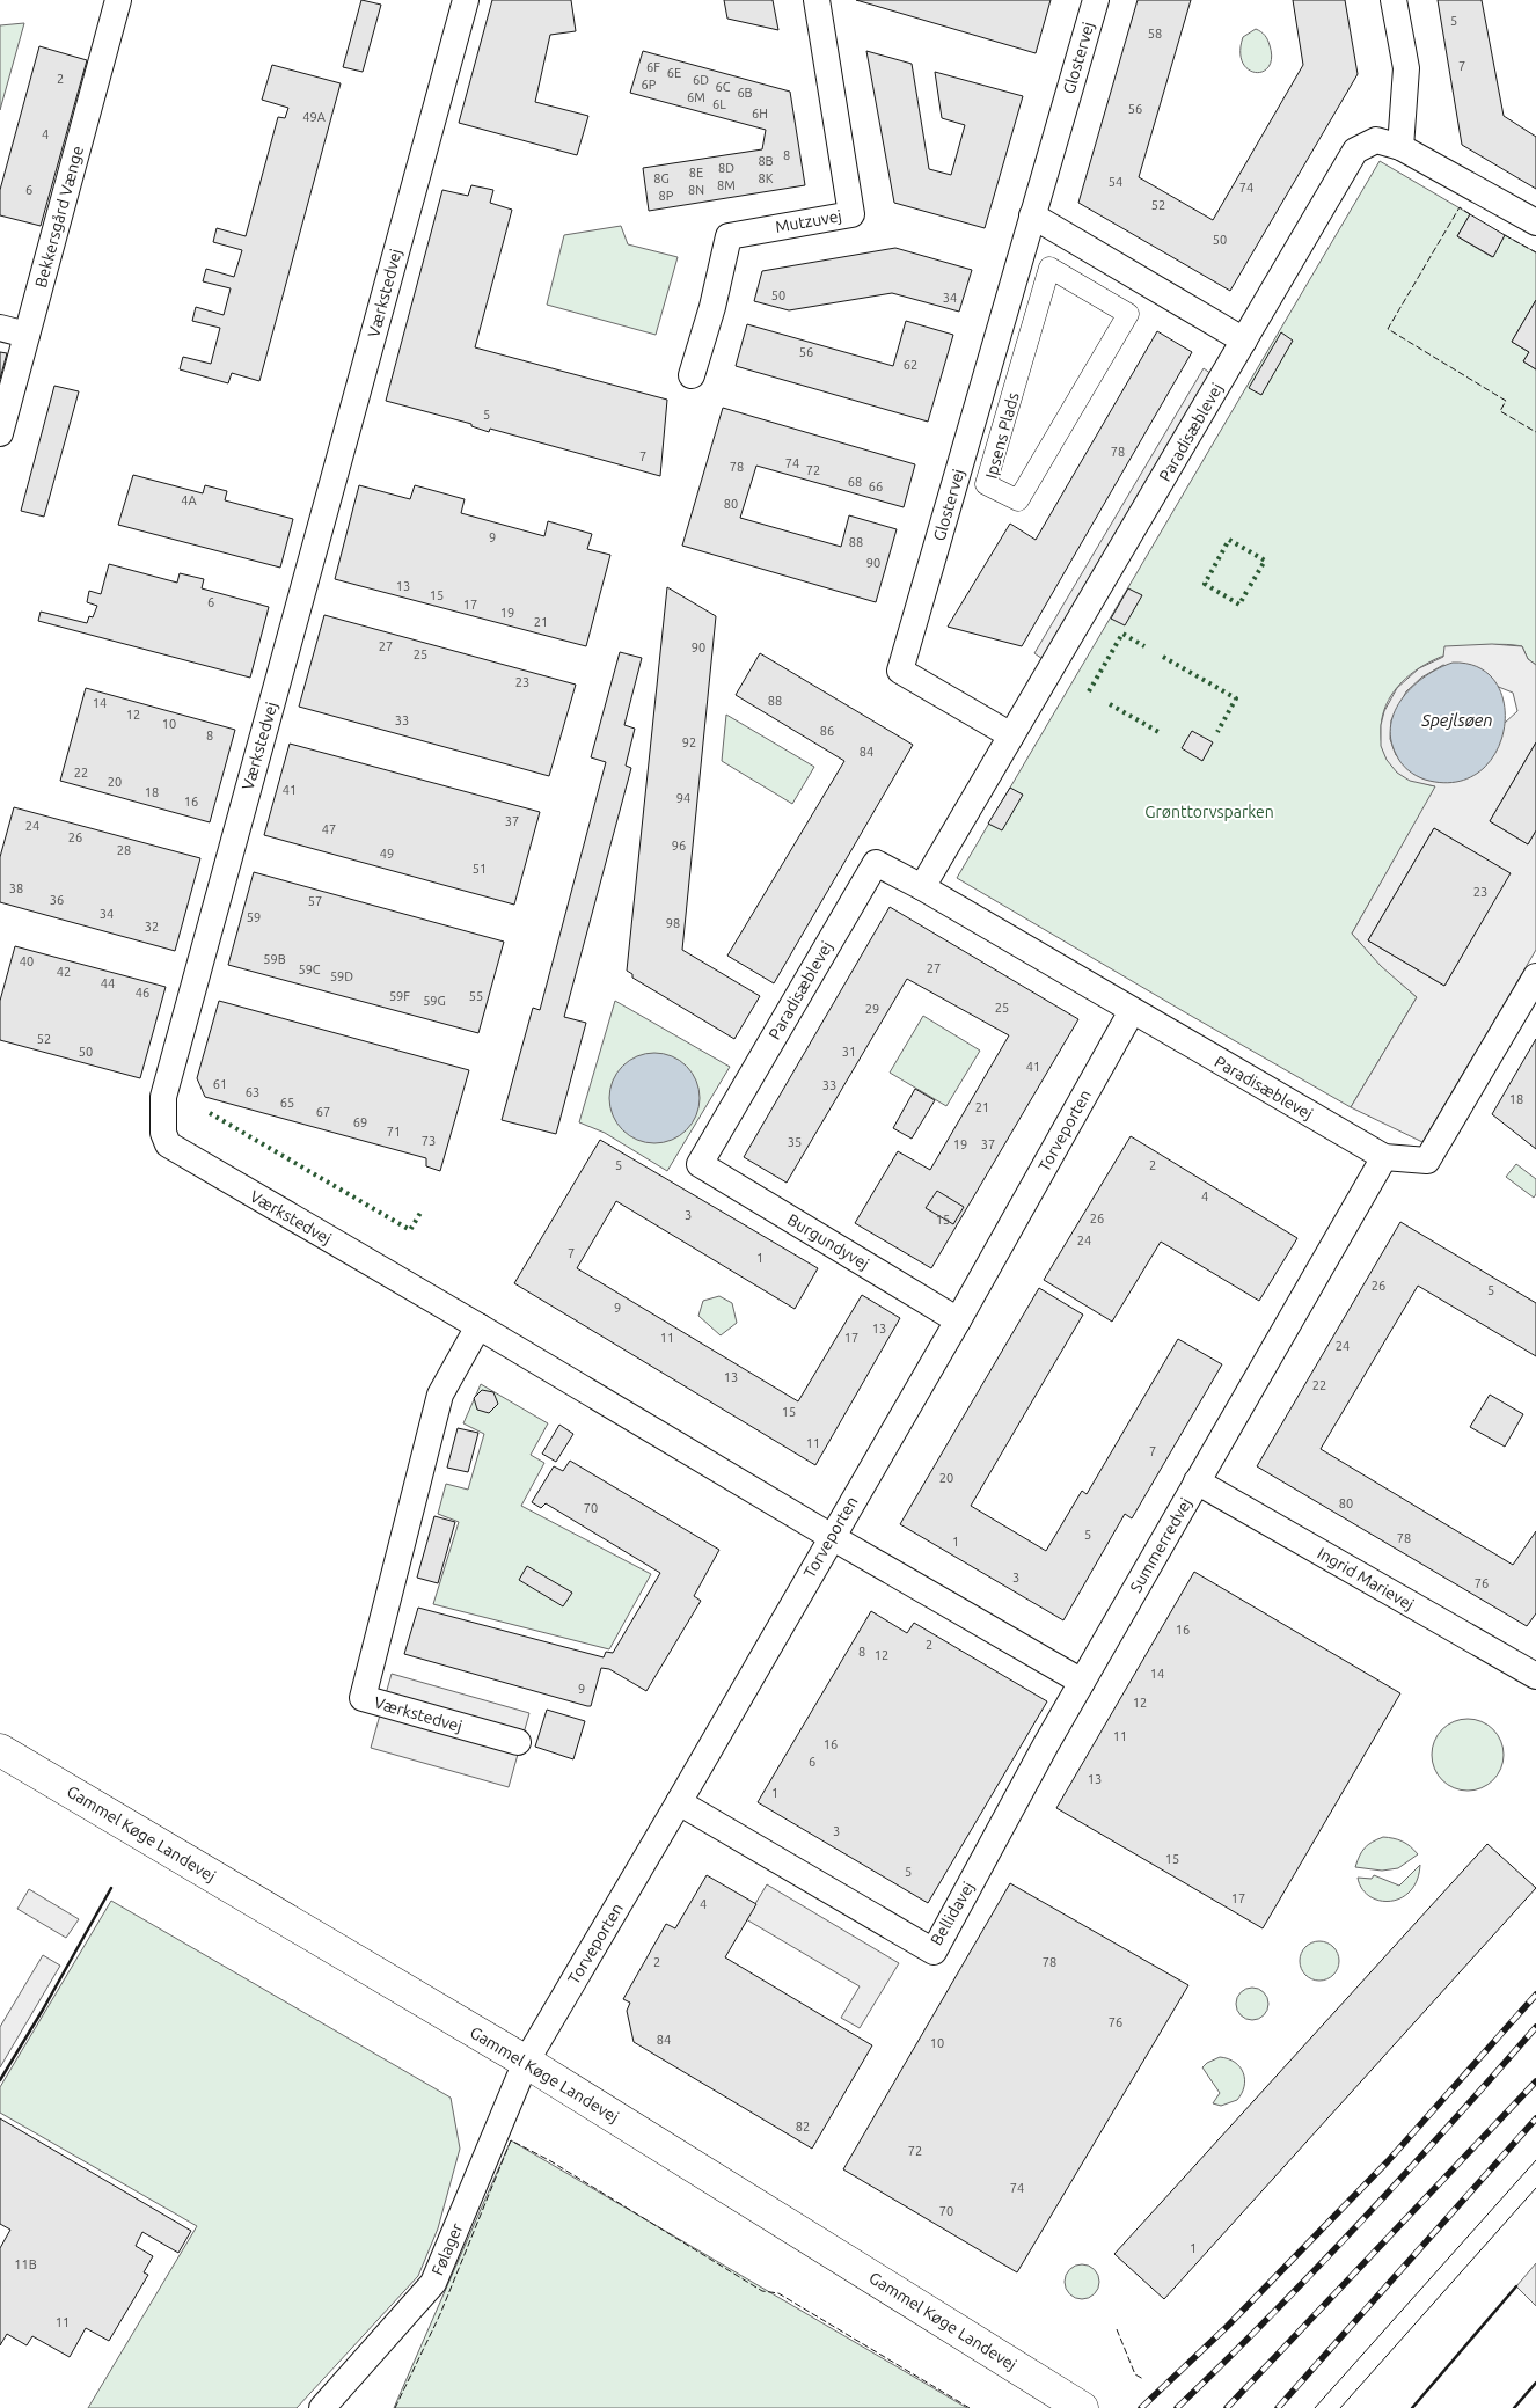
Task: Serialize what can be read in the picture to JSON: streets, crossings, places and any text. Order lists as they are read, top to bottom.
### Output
{
  "streets": {
    "street": [
      "Glostervej",
      "Bekkersgård Vænge",
      "Mutzuvej",
      "Værkstedvej",
      "Paradisæblevej",
      "Ipsens Plads",
      "Torveporten",
      "Burgundyvej",
      "Summerredvej",
      "Ingrid Marievej",
      "Gammel Køge Landevej",
      "Bellidavej",
      "Følager"
    ]
  },
  "crossings": [
    ["Glostervej", "Paradisæblevej"],
    ["Værkstedvej", "Torveporten"],
    ["Paradisæblevej", "Torveporten"],
    ["Paradisæblevej", "Burgundyvej"],
    ["Paradisæblevej", "Summerredvej"],
    ["Torveporten", "Burgundyvej"],
    ["Torveporten", "Gammel Køge Landevej"],
    ["Torveporten", "Bellidavej"],
    ["Torveporten", "Følager"],
    ["Summerredvej", "Ingrid Marievej"],
    ["Summerredvej", "Bellidavej"],
    ["Gammel Køge Landevej", "Følager"]
  ],
  "water": ["Spejlsøen"],
  "parks": ["Grønttorvsparken"],
  "house_numbers": [
    "5",
    "58",
    "7",
    "6F",
    "6E",
    "2",
    "6D",
    "6P",
    "6C",
    "6B",
    "6M",
    "6L",
    "56",
    "6H",
    "49A",
    "4",
    "8",
    "8B",
    "8D",
    "8E",
    "8G",
    "8K",
    "54",
    "8M",
    "74",
    "6",
    "8N",
    "8P",
    "52",
    "50",
    "50",
    "34",
    "56",
    "62",
    "5",
    "78",
    "7",
    "74",
    "78",
    "72",
    "68",
    "66",
    "4A",
    "80",
    "9",
    "88",
    "90",
    "13",
    "15",
    "6",
    "17",
    "19",
    "21",
    "27",
    "90",
    "25",
    "23",
    "88",
    "14",
    "12",
    "33",
    "10",
    "86",
    "8",
    "92",
    "84",
    "22",
    "20",
    "41",
    "18",
    "94",
    "16",
    "37",
    "24",
    "47",
    "26",
    "96",
    "28",
    "49",
    "51",
    "38",
    "23",
    "36",
    "57",
    "34",
    "59",
    "98",
    "32",
    "59B",
    "40",
    "27",
    "59C",
    "42",
    "59D",
    "44",
    "46",
    "59F",
    "55",
    "59G",
    "25",
    "29",
    "52",
    "50",
    "31",
    "41",
    "61",
    "33",
    "63",
    "18",
    "65",
    "21",
    "67",
    "69",
    "71",
    "73",
    "35",
    "19",
    "37",
    "5",
    "2",
    "4",
    "3",
    "26",
    "15",
    "24",
    "7",
    "1",
    "26",
    "5",
    "9",
    "13",
    "11",
    "17",
    "24",
    "13",
    "22",
    "15",
    "11",
    "7",
    "20",
    "80",
    "70",
    "5",
    "78",
    "1",
    "3",
    "76",
    "16",
    "2",
    "8",
    "12",
    "14",
    "9",
    "12",
    "11",
    "16",
    "6",
    "13",
    "1",
    "3",
    "15",
    "5",
    "17",
    "4",
    "2",
    "78",
    "76",
    "84",
    "10",
    "82",
    "72",
    "74",
    "70",
    "1",
    "11B",
    "11"
  ]
}
